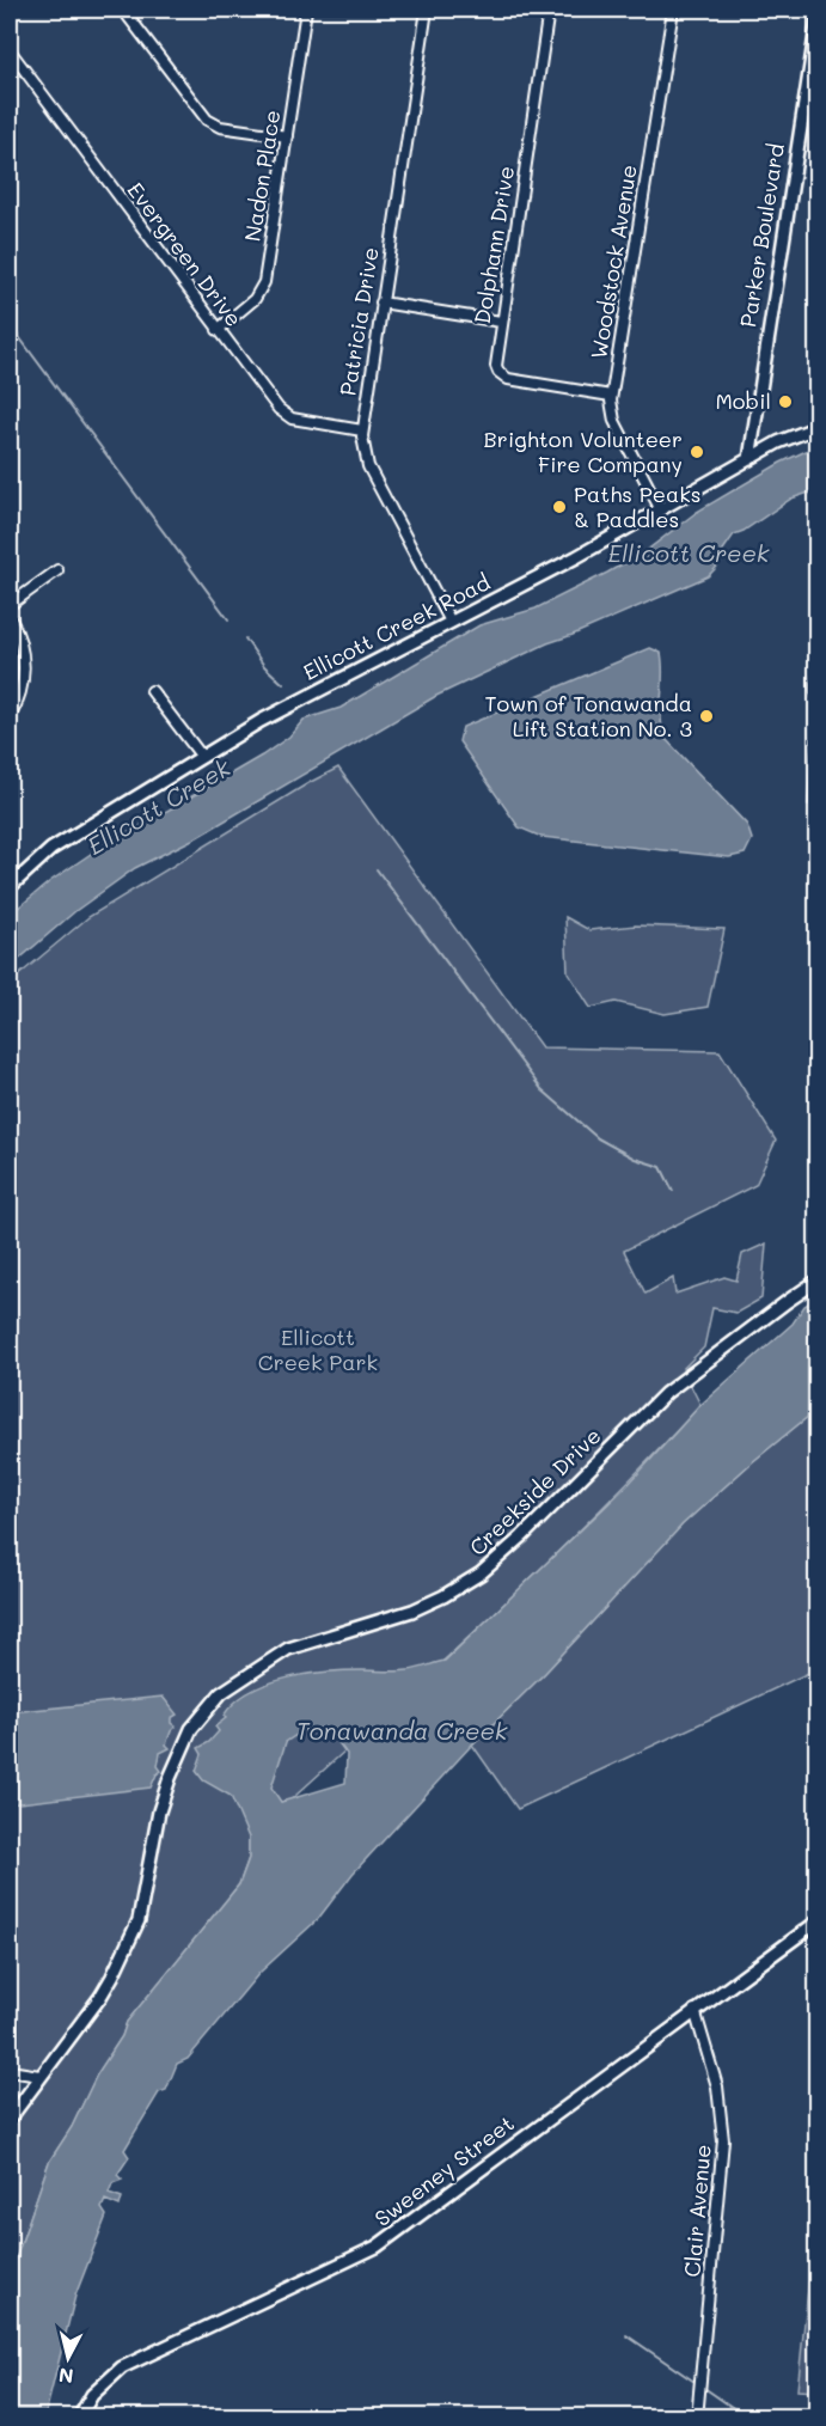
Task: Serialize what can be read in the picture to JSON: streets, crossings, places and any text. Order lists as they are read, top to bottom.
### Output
{
  "streets": {
    "street": [
      "Nadon Place",
      "Parker Boulevard",
      "Dolphann Drive",
      "Evergreen Drive",
      "Woodstock Avenue",
      "Patricia Drive",
      "Ellicott Creek Road",
      "Creekside Drive",
      "Sweeney Street",
      "Clair Avenue"
    ]
  },
  "crossings": [
    ["Nadon Place", "Evergreen Drive"],
    ["Parker Boulevard", "Ellicott Creek Road"],
    ["Dolphann Drive", "Woodstock Avenue"],
    ["Evergreen Drive", "Patricia Drive"],
    ["Woodstock Avenue", "Ellicott Creek Road"],
    ["Patricia Drive", "Ellicott Creek Road"],
    ["Sweeney Street", "Clair Avenue"]
  ],
  "water": ["Ellicott Creek", "Tonawanda Creek"],
  "parks": ["Ellicott Creek Park"],
  "places": [
    "Mobil",
    "Brighton Volunteer Fire Company",
    "Paths Peaks & Paddles",
    "Town of Tonawanda Lift Station No. 3"
  ],
  "north": "bottom"
}
